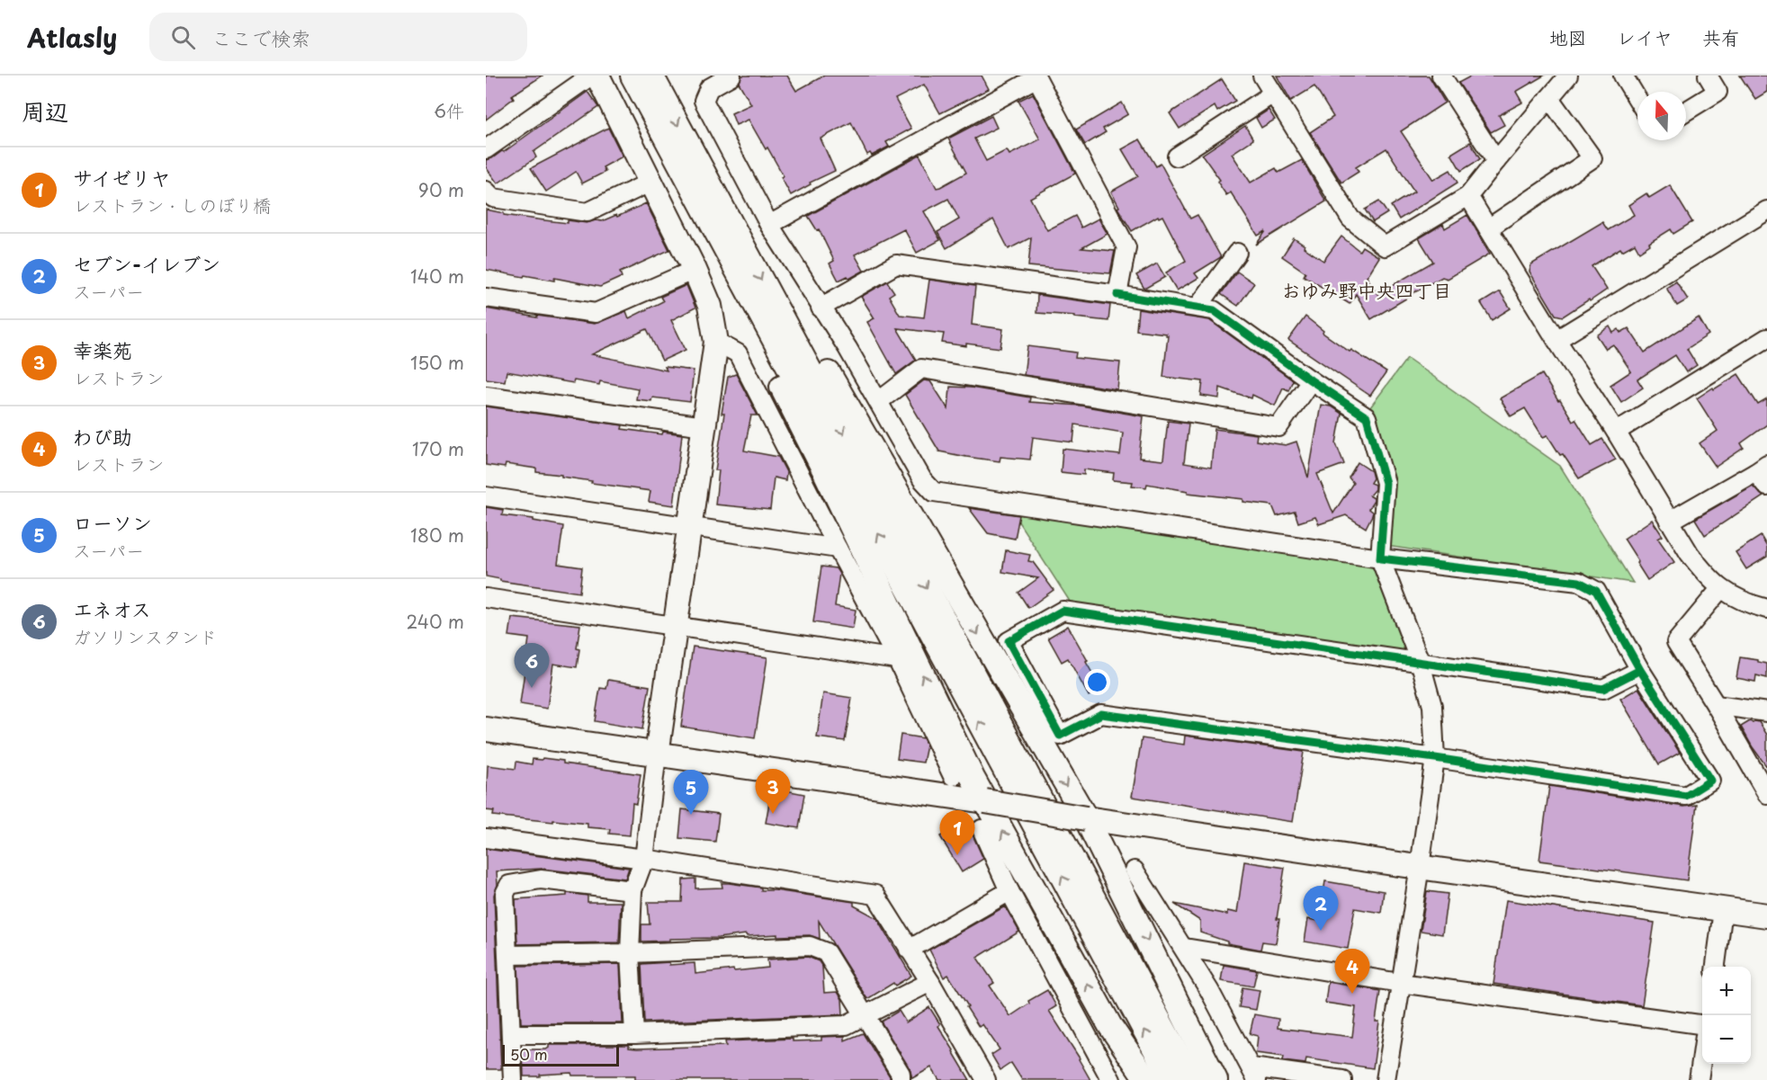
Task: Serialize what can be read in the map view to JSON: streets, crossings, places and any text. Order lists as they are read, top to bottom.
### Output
{
  "districts": ["おゆみ野中央四丁目"],
  "scale_bar": "50 m",
  "north": "top",
  "page": {
    "header": "Atlasly",
    "search": "ここで検索",
    "nav": ["地図", "レイヤ", "共有"],
    "heading": ["周辺", "6件"],
    "list": [
      {
        "mark": "1",
        "name": "サイゼリヤ",
        "note": "レストラン · しのぼり橋",
        "value": "90 m"
      },
      {
        "mark": "2",
        "name": "セブン-イレブン",
        "note": "スーパー",
        "value": "140 m"
      },
      {
        "mark": "3",
        "name": "幸楽苑",
        "note": "レストラン",
        "value": "150 m"
      },
      {
        "mark": "4",
        "name": "わび助",
        "note": "レストラン",
        "value": "170 m"
      },
      {
        "mark": "5",
        "name": "ローソン",
        "note": "スーパー",
        "value": "180 m"
      },
      {
        "mark": "6",
        "name": "エネオス",
        "note": "ガソリンスタンド",
        "value": "240 m"
      }
    ],
    "pins": [
      "6",
      "3",
      "5",
      "1",
      "2",
      "4"
    ],
    "map_buttons": ["+", "−"],
    "scale": "50 m"
  }
}
